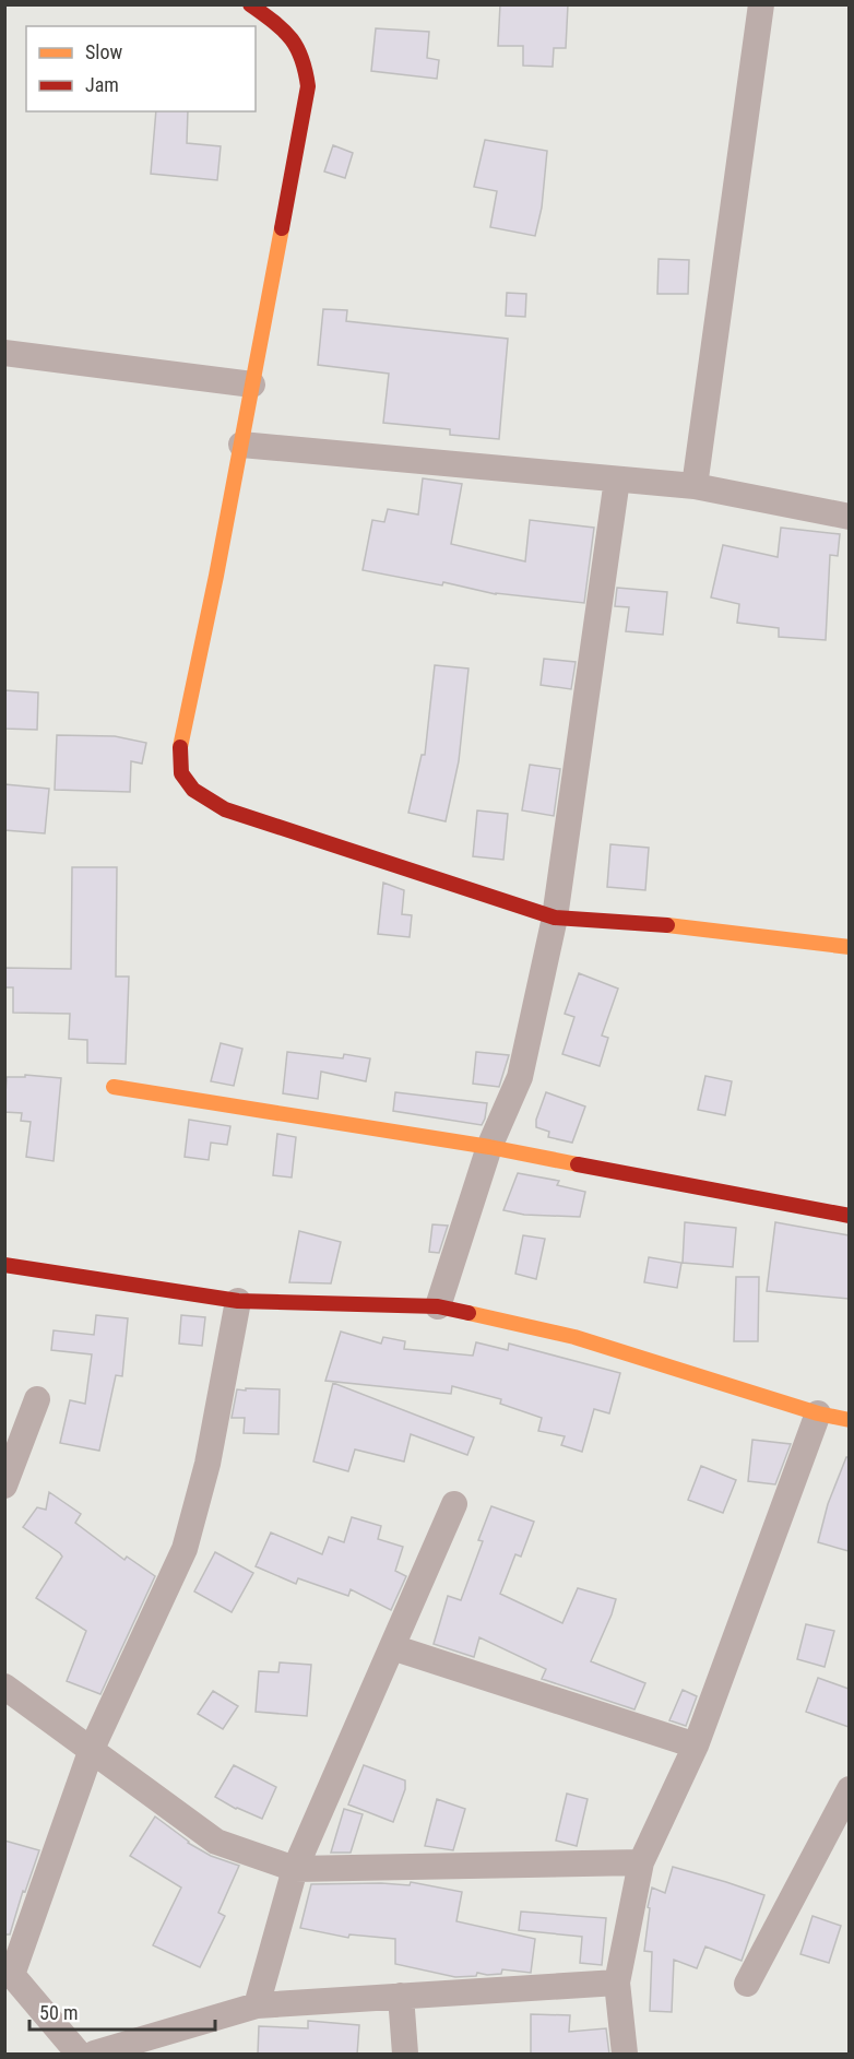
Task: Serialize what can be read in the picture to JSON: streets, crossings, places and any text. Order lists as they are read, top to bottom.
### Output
{
  "legend": ["Slow", "Jam"],
  "scale_bar": "50 m"
}
